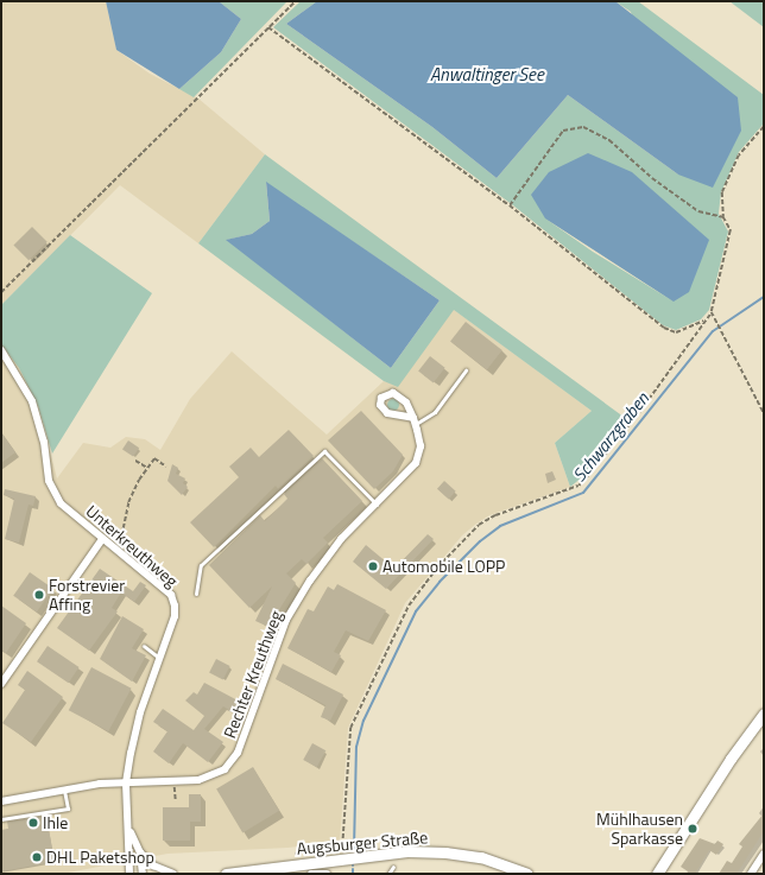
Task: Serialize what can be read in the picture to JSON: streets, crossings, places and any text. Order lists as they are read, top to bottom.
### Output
{
  "streets": {
    "main road": ["Augsburger Straße"],
    "street": ["Unterkreuthweg", "Rechter Kreuthweg"]
  },
  "crossings": [
    ["Unterkreuthweg", "Rechter Kreuthweg"]
  ],
  "water": ["Anwaltinger See", "Schwarzgraben"],
  "places": [
    "Automobile LOPP",
    "Forstrevier Affing",
    "Ihle",
    "Mühlhausen Sparkasse",
    "DHL Paketshop"
  ]
}
